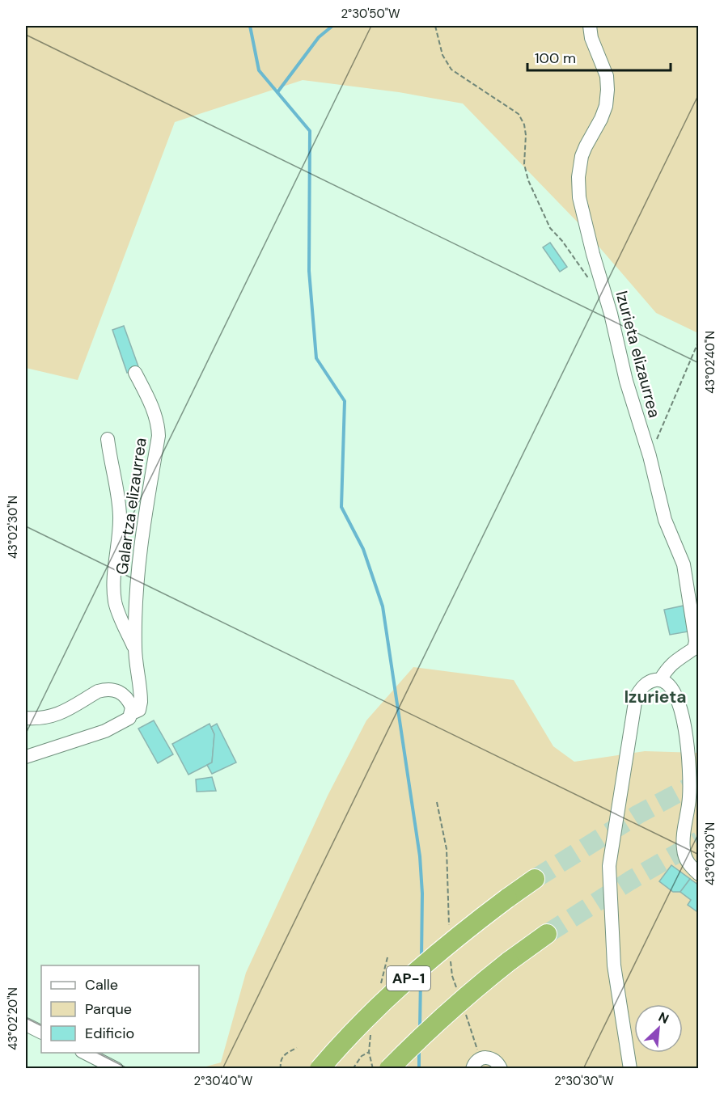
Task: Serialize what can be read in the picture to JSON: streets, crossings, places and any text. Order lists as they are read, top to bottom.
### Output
{
  "streets": {
    "highway": ["AP-1"],
    "street": ["Izurieta elizaurrea", "Galartza elizaurrea"]
  },
  "districts": ["Izurieta"],
  "legend": ["Calle", "Parque", "Edificio"],
  "scale_bar": "100 m",
  "north": "top right",
  "coordinates": [
    "2°30'50\"W",
    "43°02'40\"N",
    "43°02'30\"N",
    "43°02'20\"N",
    "2°30'40\"W",
    "2°30'30\"W"
  ]
}
